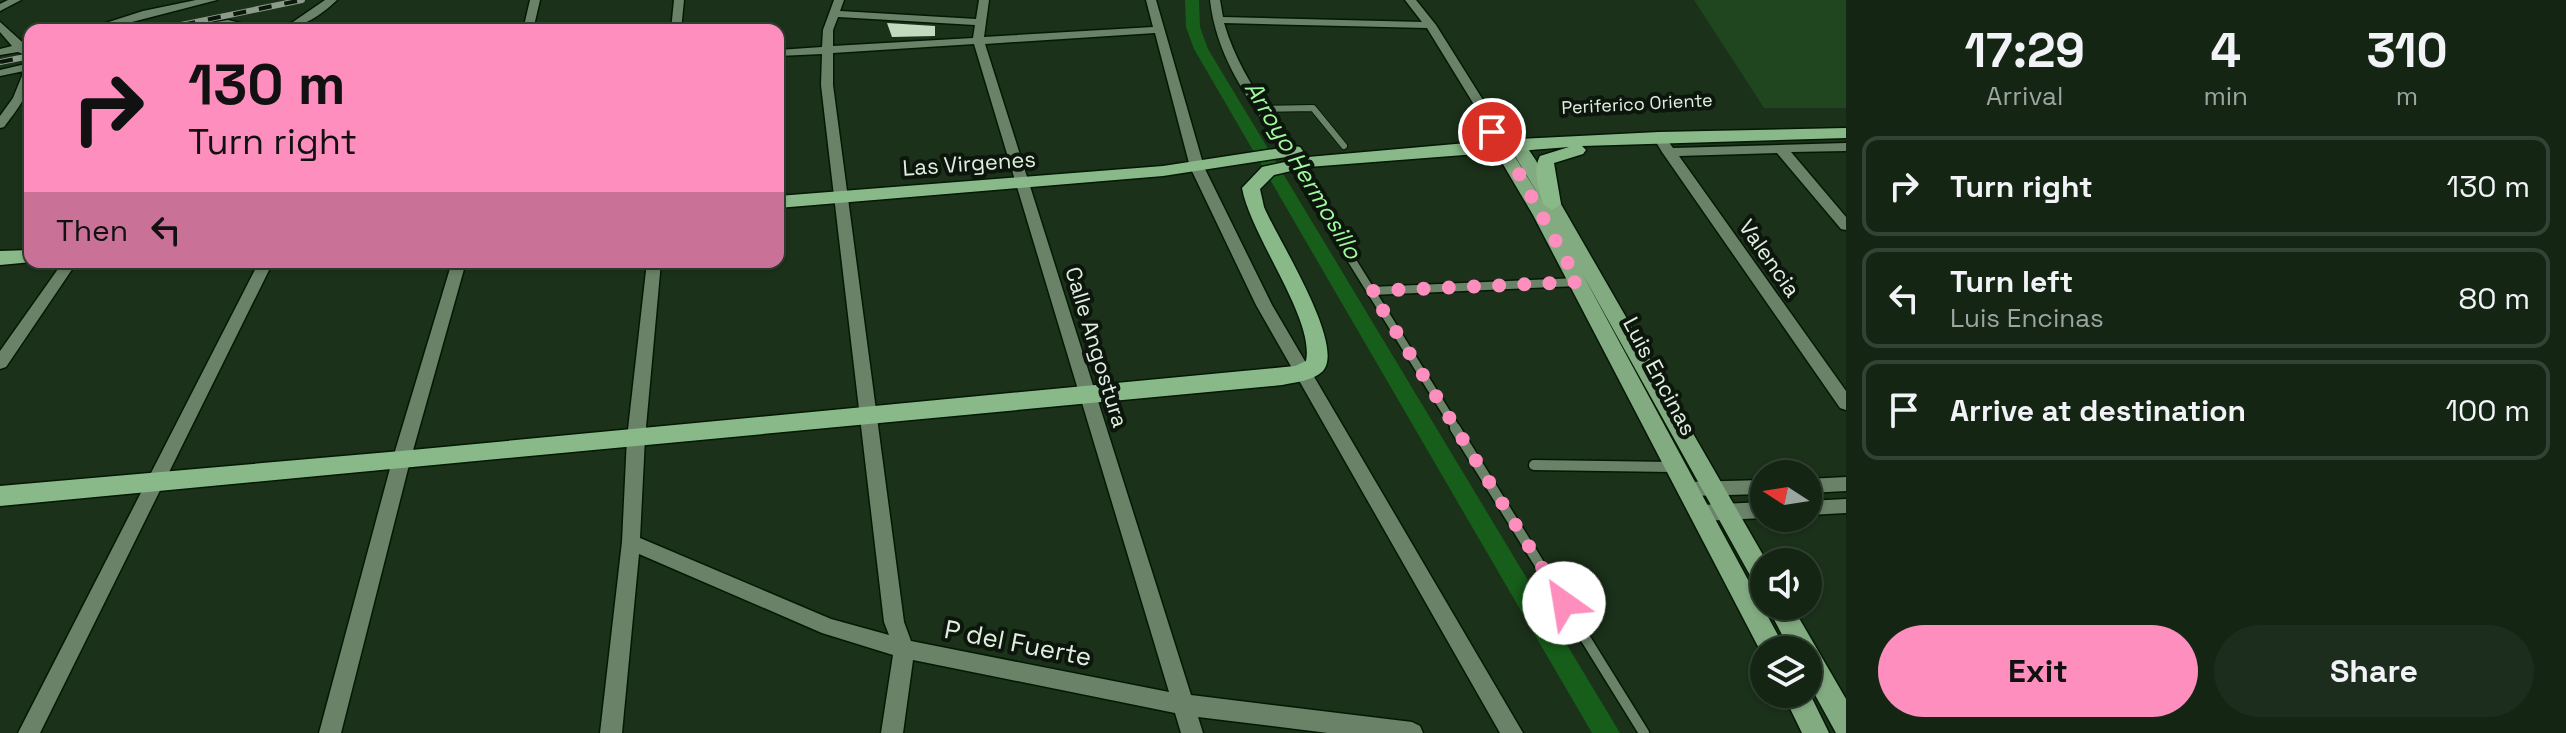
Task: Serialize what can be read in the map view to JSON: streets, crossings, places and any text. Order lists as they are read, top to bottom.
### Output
{
  "streets": {
    "highway": ["Periferico Oriente", "Las Virgenes"],
    "main road": ["Luis Encinas"],
    "street": ["Valencia", "Calle Angostura", "P del Fuerte"]
  },
  "crossings": [
    ["Periferico Oriente", "Las Virgenes"],
    ["Periferico Oriente", "Valencia"],
    ["Periferico Oriente", "Luis Encinas"],
    ["Las Virgenes", "Calle Angostura"],
    ["Calle Angostura", "P del Fuerte"]
  ],
  "water": ["Arroyo Hermosillo"],
  "north": "left",
  "page": {
    "eta": [
      "17:29",
      "Arrival",
      "4",
      "min",
      "310",
      "m"
    ],
    "turn": ["130 m", "Turn right"],
    "list": [
      {
        "name": "Turn right",
        "value": "130 m"
      },
      {
        "name": "Turn left",
        "note": "Luis Encinas",
        "value": "80 m"
      },
      {
        "name": "Arrive at destination",
        "value": "100 m"
      }
    ],
    "then": "Then",
    "buttons": ["Exit", "Share"]
  }
}
